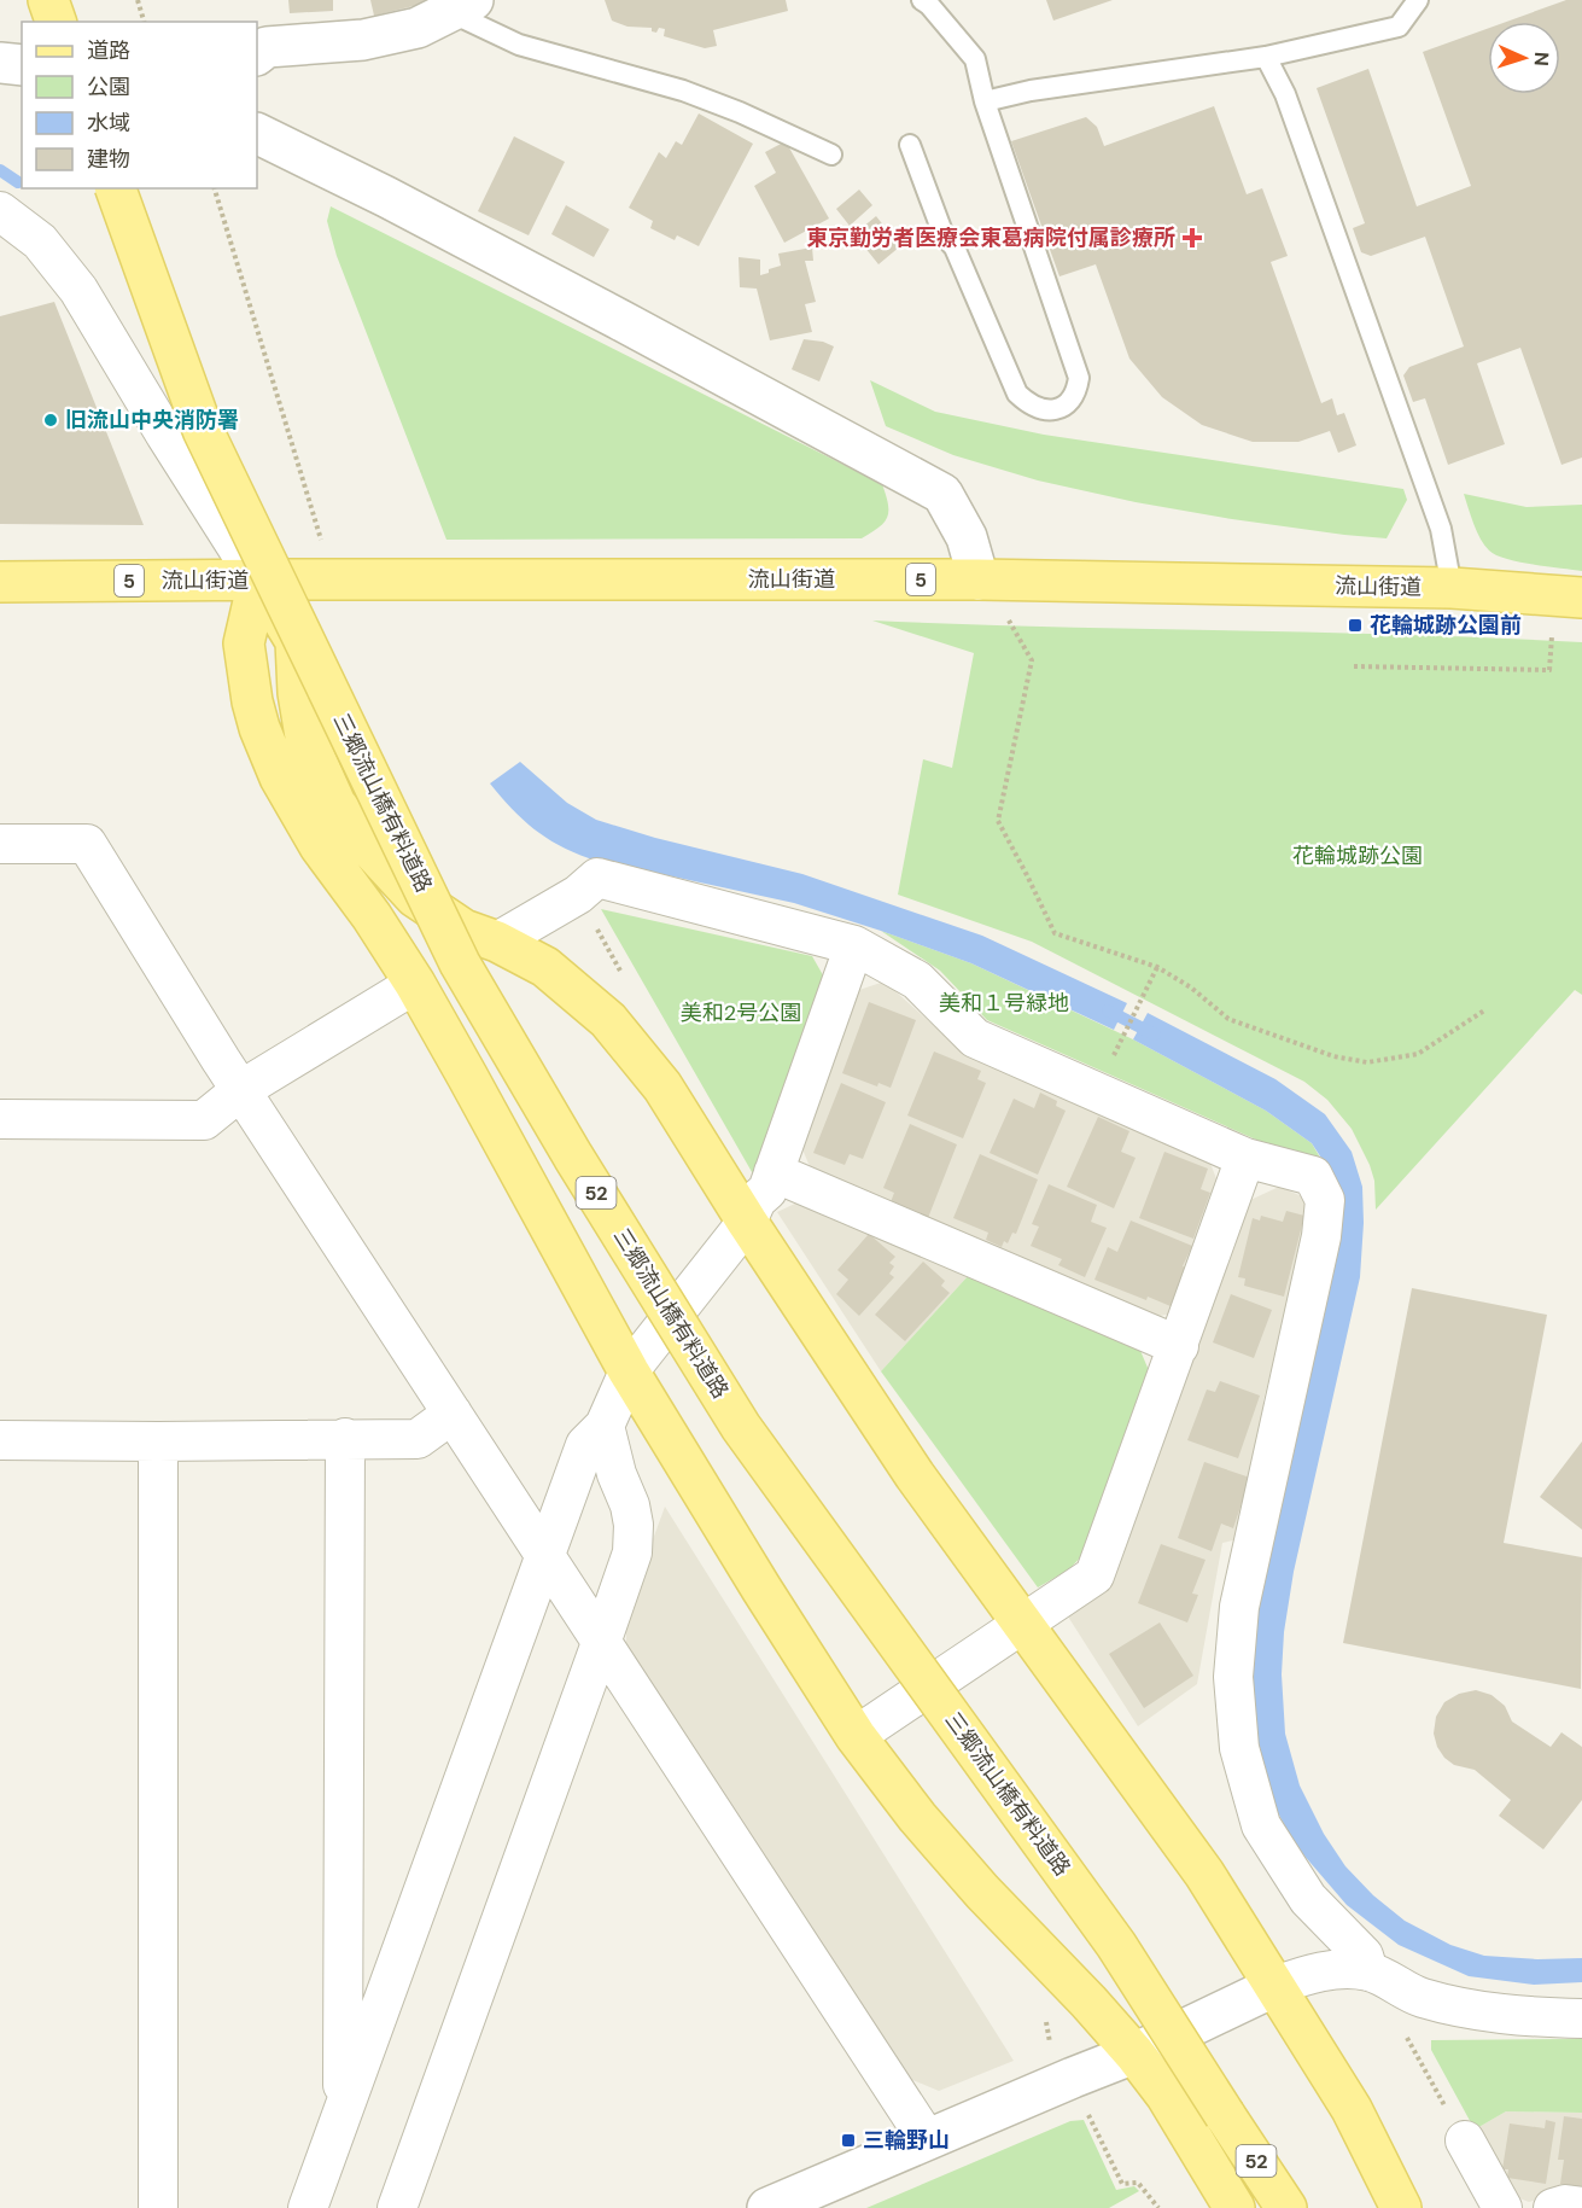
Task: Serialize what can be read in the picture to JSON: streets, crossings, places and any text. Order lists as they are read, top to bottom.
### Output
{
  "streets": {
    "main road": [
      "流山街道",
      "5",
      "三郷流山橋有料道路",
      "52"
    ]
  },
  "parks": ["花輪城跡公園", "美和１号緑地", "美和2号公園"],
  "places": {
    "health": ["東京勤労者医療会東葛病院付属診療所"],
    "other": ["旧流山中央消防署"],
    "transit": ["花輪城跡公園前", "三輪野山"]
  },
  "legend": [
    "道路",
    "公園",
    "水域",
    "建物"
  ],
  "north": "right"
}
